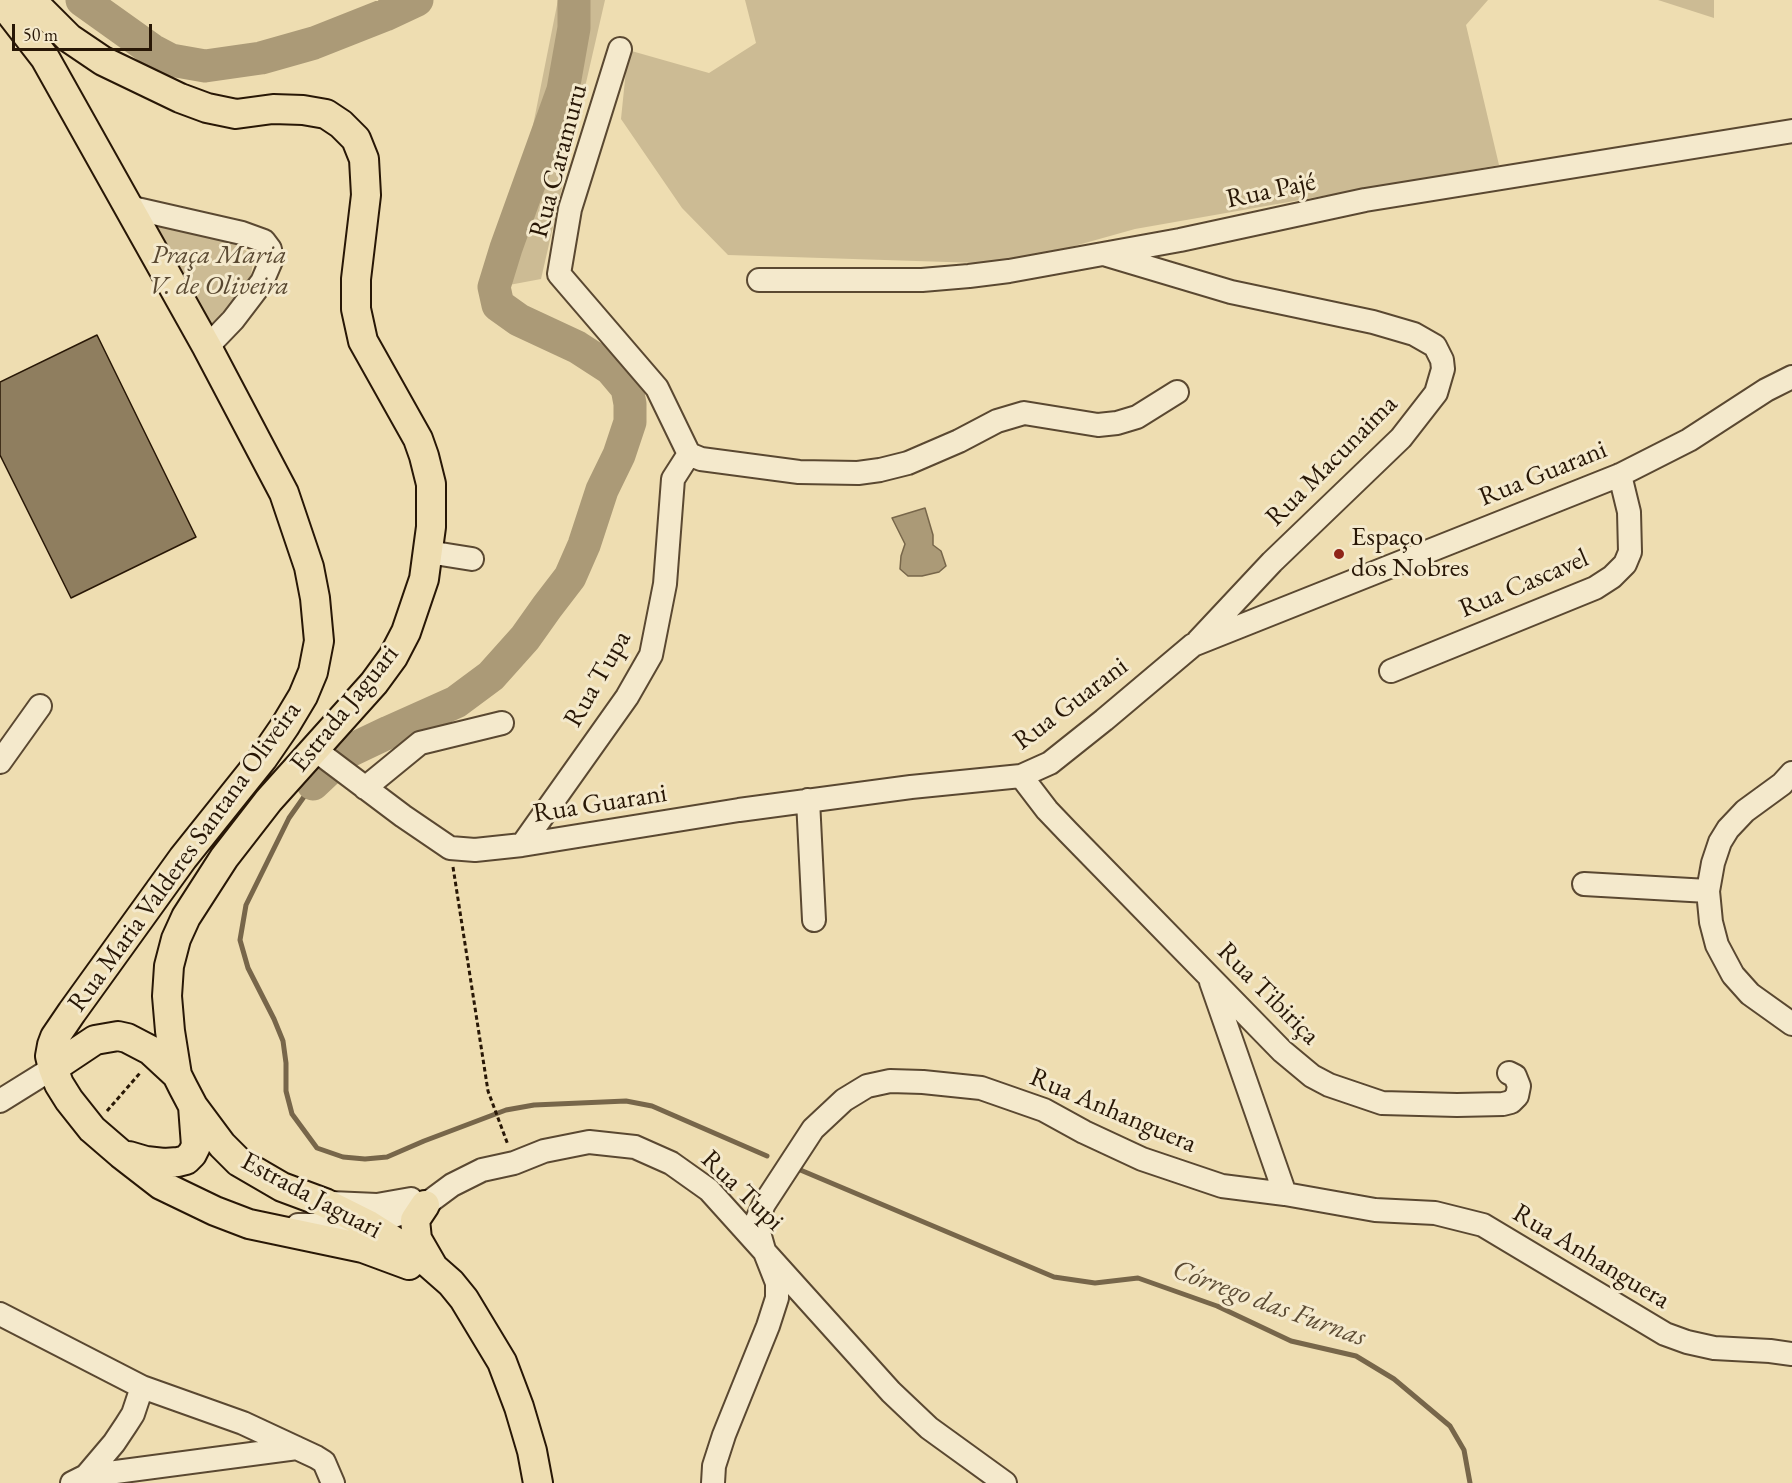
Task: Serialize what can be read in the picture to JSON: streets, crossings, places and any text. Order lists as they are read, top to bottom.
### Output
{
  "streets": {
    "main road": ["Estrada Jaguari", "Rua Maria Valderes Santana Oliveira"],
    "street": [
      "Rua Caramuru",
      "Rua Pajé",
      "Rua Macunaima",
      "Rua Guarani",
      "Rua Cascavel",
      "Rua Tupa",
      "Rua Tibiriça",
      "Rua Anhanguera",
      "Rua Tupi"
    ]
  },
  "crossings": [
    ["Rua Caramuru", "Rua Tupa"],
    ["Rua Pajé", "Rua Macunaima"],
    ["Rua Macunaima", "Rua Guarani"],
    ["Rua Guarani", "Rua Cascavel"],
    ["Rua Guarani", "Rua Tupa"],
    ["Rua Guarani", "Rua Tibiriça"],
    ["Estrada Jaguari", "Rua Tupi"],
    ["Rua Anhanguera", "Rua Tupi"]
  ],
  "water": ["Córrego das Furnas"],
  "parks": ["Praça Maria V. de Oliveira"],
  "places": ["Espaço dos Nobres"],
  "scale_bar": "50 m"
}
